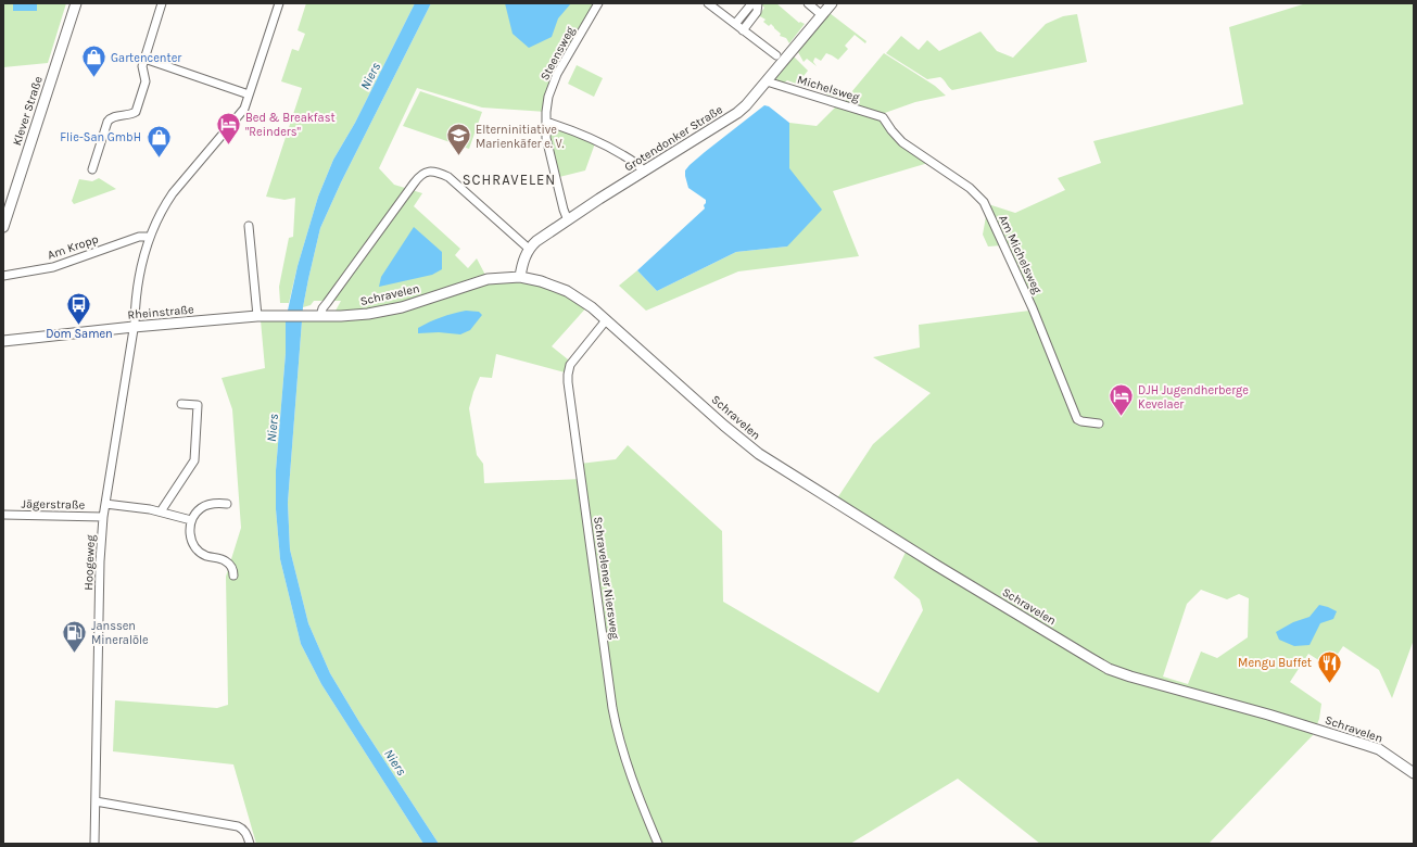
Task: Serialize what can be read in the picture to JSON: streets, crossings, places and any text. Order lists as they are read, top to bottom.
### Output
{
  "streets": {
    "main road": [
      "Klever Straße",
      "Grotendonker Straße",
      "Schravelen",
      "Rheinstraße"
    ],
    "street": [
      "Steensweg",
      "Michelsweg",
      "Am Kropp",
      "Am Michelsweg",
      "Jägerstraße",
      "Hoogeweg",
      "Schravelener Niersweg"
    ]
  },
  "crossings": [
    ["Steensweg", "Grotendonker Straße"],
    ["Michelsweg", "Grotendonker Straße"],
    ["Michelsweg", "Am Michelsweg"],
    ["Am Kropp", "Hoogeweg"],
    ["Schravelen", "Rheinstraße"],
    ["Schravelen", "Schravelener Niersweg"],
    ["Rheinstraße", "Hoogeweg"],
    ["Jägerstraße", "Hoogeweg"]
  ],
  "districts": ["SCHRAVELEN"],
  "water": ["Niers"],
  "places": {
    "shop": ["Gartencenter", "Flie-San GmbH"],
    "hotel": ["Bed & Breakfast \"Reinders\"", "DJH Jugendherberge Kevelaer"],
    "school or university": ["Elterninitiative Marienkäfer e. V."],
    "bus stop": ["Dom Samen"],
    "fuel station": ["Janssen Mineralöle"],
    "restaurant": ["Mengu Buffet"]
  }
}
